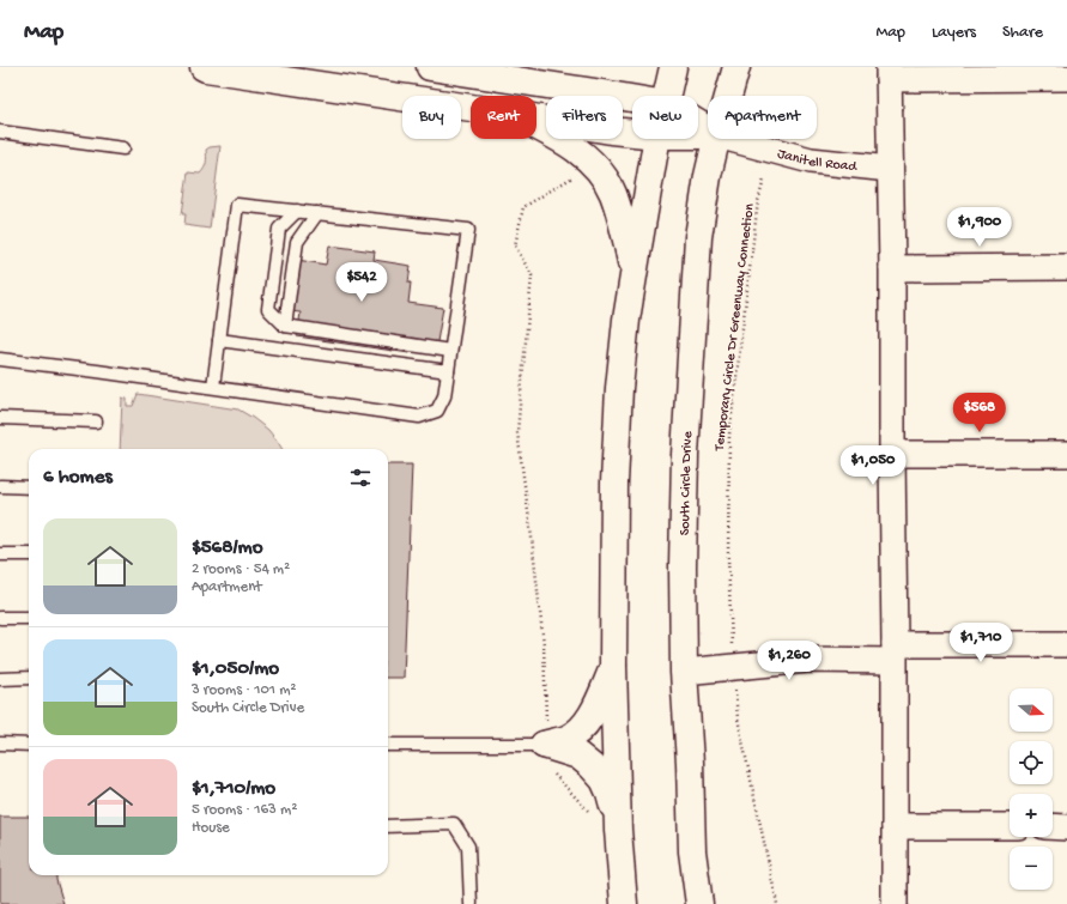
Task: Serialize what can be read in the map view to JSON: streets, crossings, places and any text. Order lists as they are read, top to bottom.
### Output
{
  "streets": {
    "main road": ["Janitell Road", "South Circle Drive"],
    "path": ["Temporary Circle Dr Greenway Connection"]
  },
  "north": "right",
  "page": {
    "header": "Map",
    "nav": ["Map", "Layers", "Share"],
    "chip": [
      "Buy",
      "Rent",
      "Filters",
      "New",
      "Apartment"
    ],
    "price": [
      "$1,900",
      "$542",
      "$568",
      "$1,050",
      "$1,710",
      "$1,260"
    ],
    "heading": "6 homes",
    "list": [
      {
        "name": "$568/mo",
        "note": "2 rooms · 54 m² · Apartment"
      },
      {
        "name": "$1,050/mo",
        "note": "3 rooms · 101 m² · South Circle Drive"
      },
      {
        "name": "$1,710/mo",
        "note": "5 rooms · 163 m² · House"
      }
    ],
    "map_buttons": ["+", "−"]
  }
}
